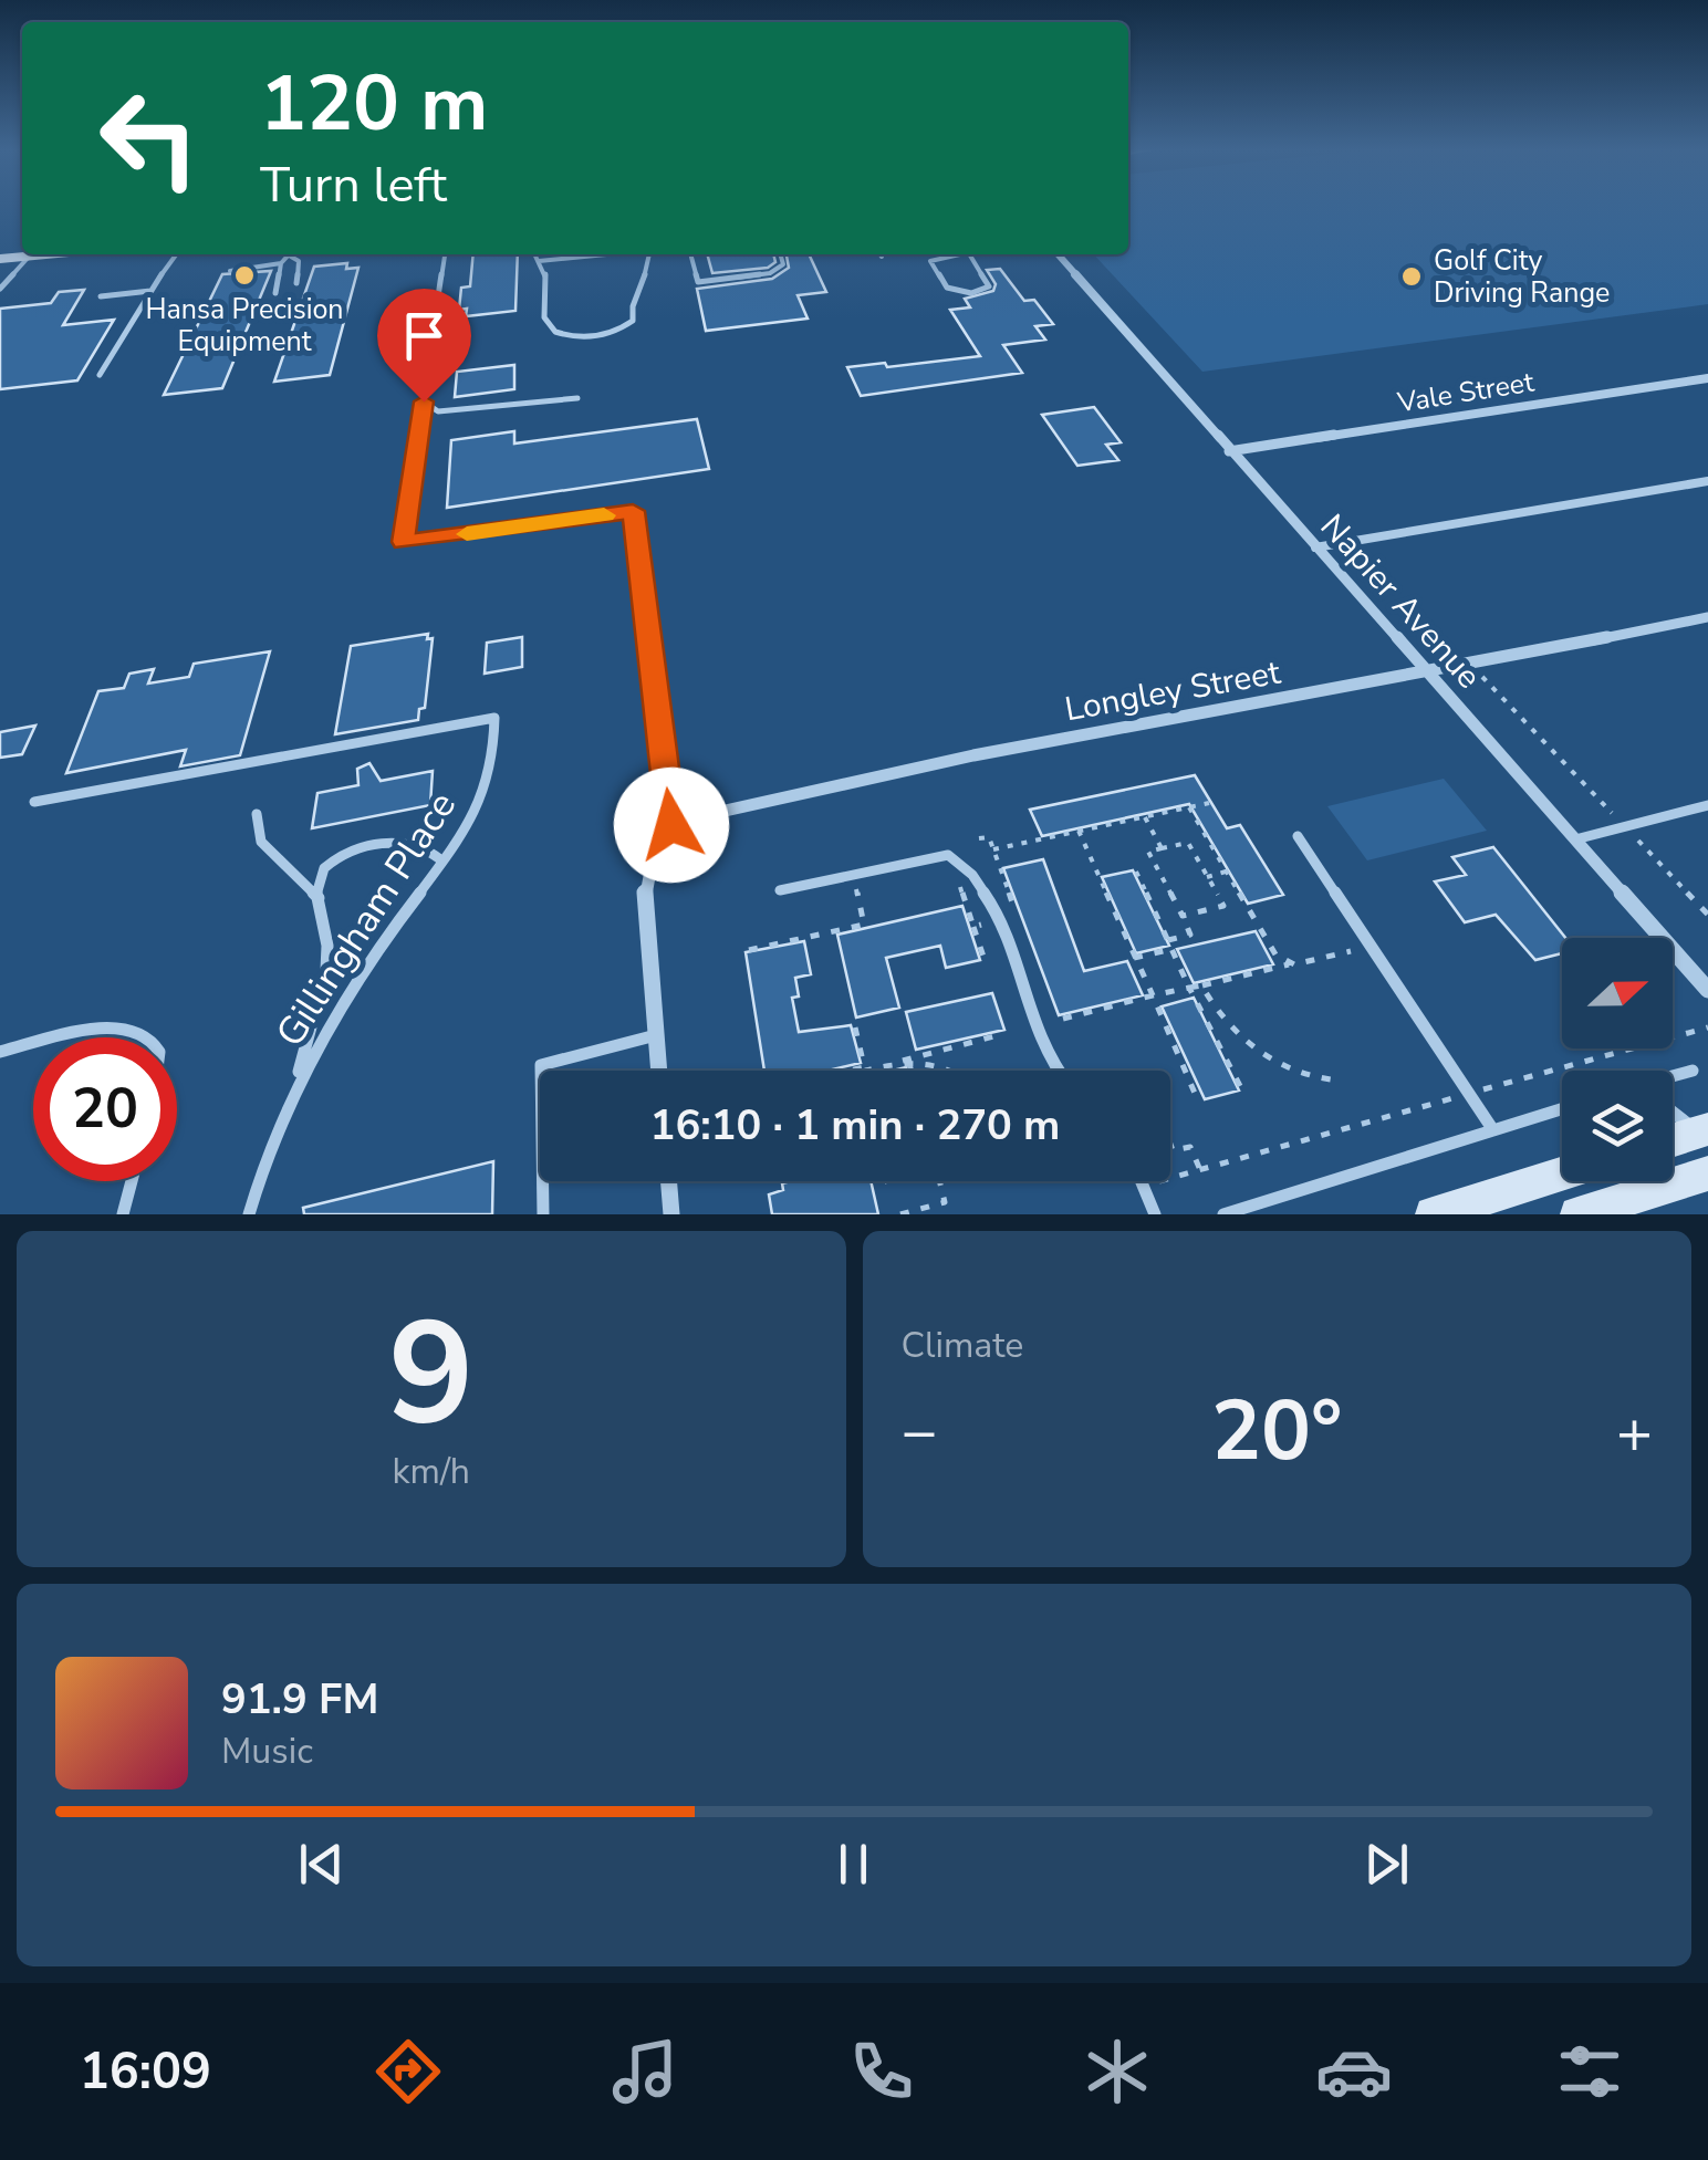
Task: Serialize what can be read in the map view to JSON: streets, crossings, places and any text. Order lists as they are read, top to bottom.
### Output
{
  "streets": {
    "street": ["Vale Street", "Napier Avenue", "Longley Street"],
    "lane": ["Gillingham Place"]
  },
  "crossings": [
    ["Vale Street", "Napier Avenue"],
    ["Napier Avenue", "Longley Street"]
  ],
  "places": ["Hansa Precision Equipment", "Golf City Driving Range"],
  "north": "right",
  "page": {
    "turn": ["120 m", "Turn left"],
    "limit": "20",
    "trip": "16:10 · 1 min · 270 m",
    "tile": [
      ["9", "km/h"],
      "Climate"
    ],
    "heat": ["−", "20°", "+"],
    "song": ["91.9 FM", "Music"],
    "tabs": "16:09"
  }
}
